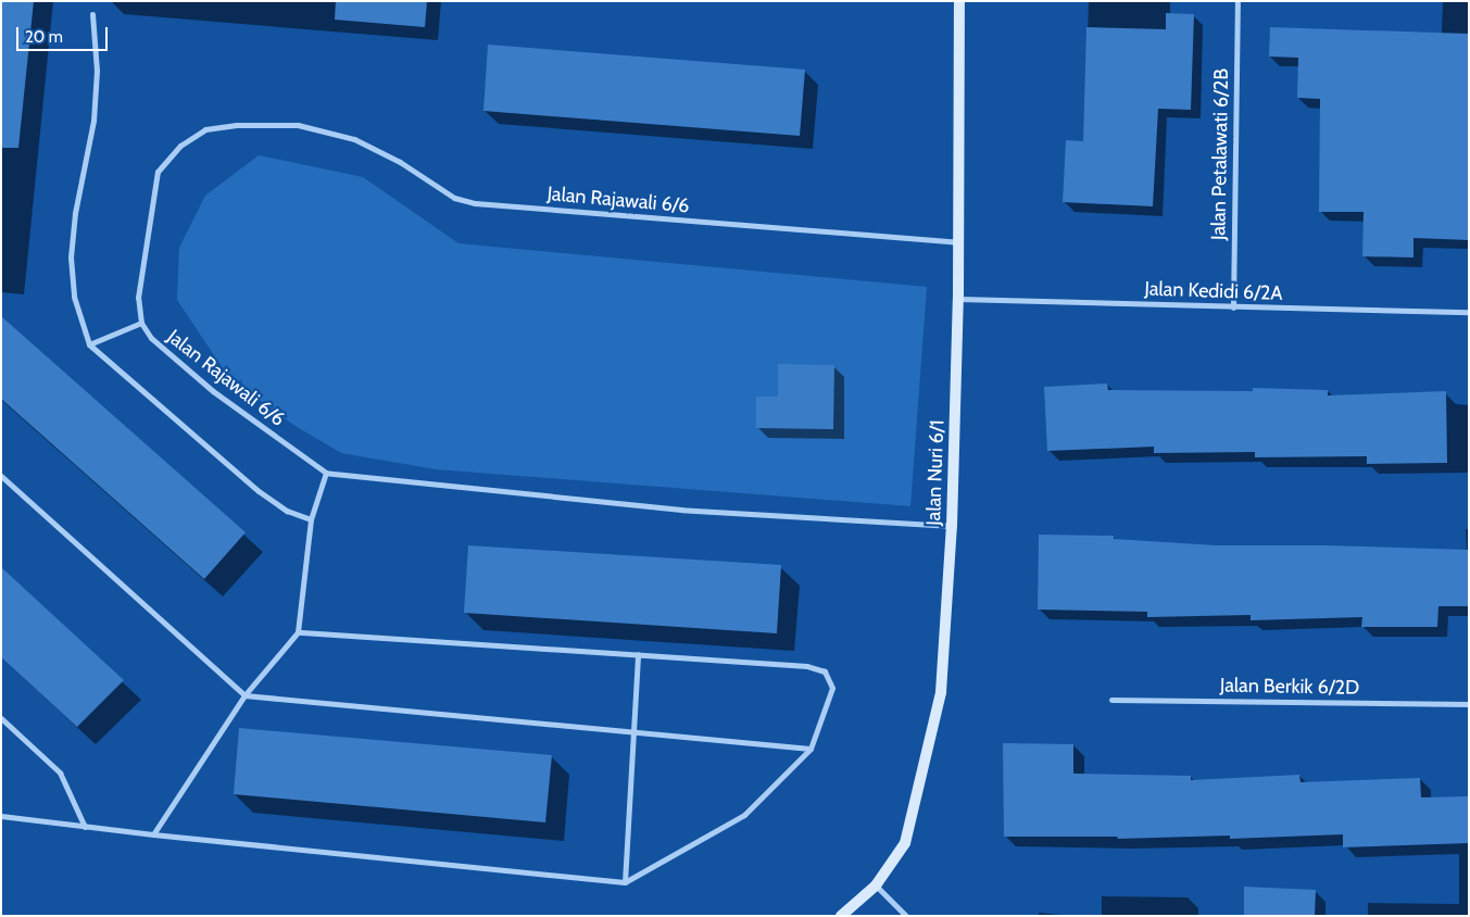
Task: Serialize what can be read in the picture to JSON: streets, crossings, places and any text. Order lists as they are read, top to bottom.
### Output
{
  "streets": {
    "street": [
      "Jalan Petalawati 6/2B",
      "Jalan Rajawali 6/6",
      "Jalan Kedidi 6/2A",
      "Jalan Nuri 6/1",
      "Jalan Berkik 6/2D"
    ]
  },
  "crossings": [
    ["Jalan Petalawati 6/2B", "Jalan Kedidi 6/2A"],
    ["Jalan Rajawali 6/6", "Jalan Nuri 6/1"],
    ["Jalan Kedidi 6/2A", "Jalan Nuri 6/1"]
  ],
  "scale_bar": "20 m"
}
